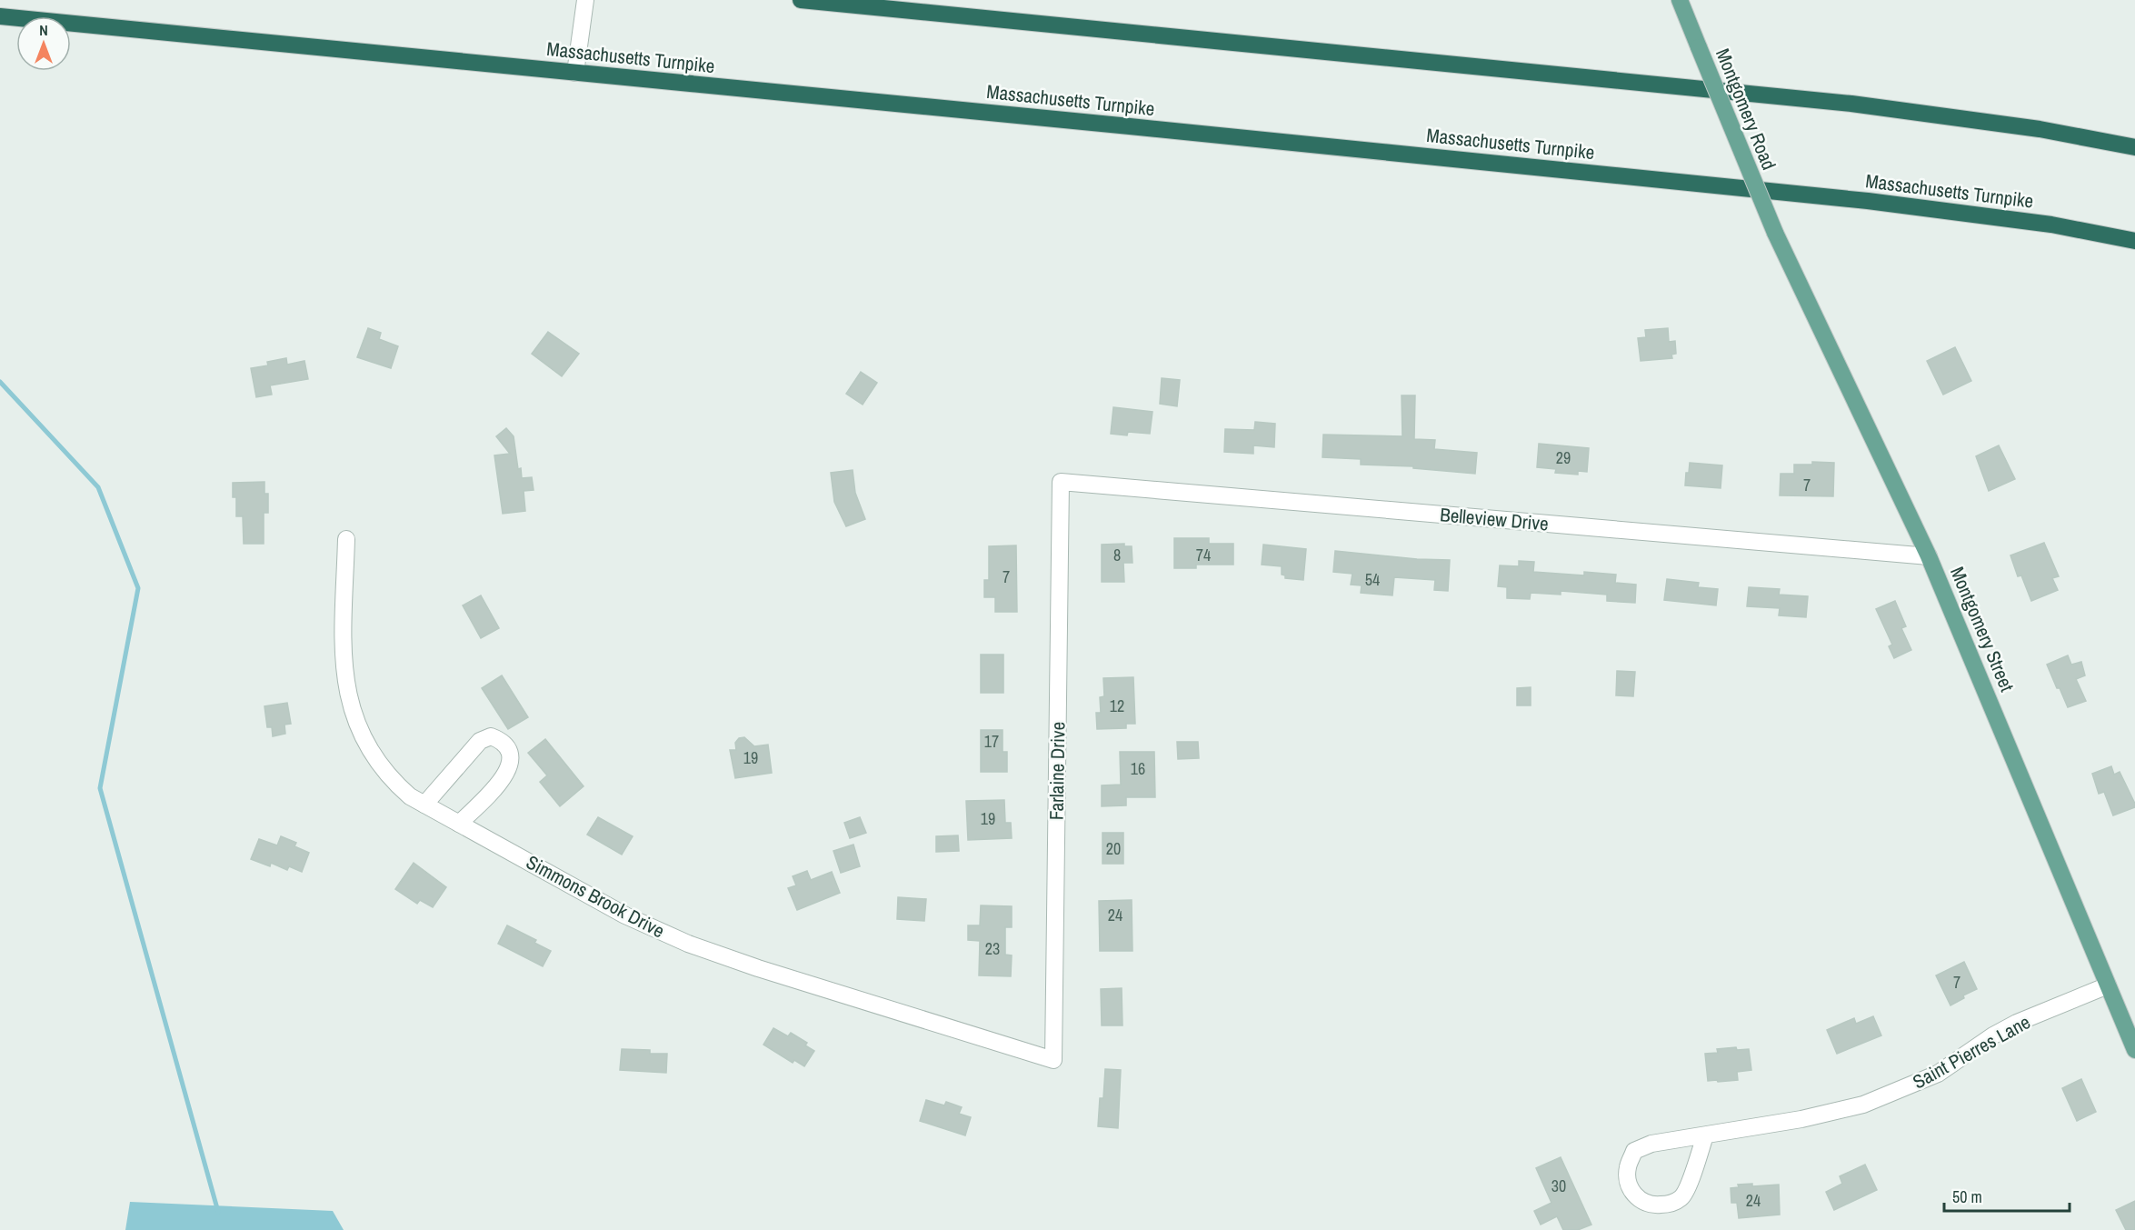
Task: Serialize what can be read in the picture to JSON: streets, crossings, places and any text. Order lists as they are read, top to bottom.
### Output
{
  "streets": {
    "highway": ["Massachusetts Turnpike"],
    "main road": ["Montgomery Road", "Montgomery Street"],
    "street": [
      "Belleview Drive",
      "Farlaine Drive",
      "Simmons Brook Drive",
      "Saint Pierres Lane"
    ]
  },
  "crossings": [
    ["Montgomery Road", "Montgomery Street"],
    ["Belleview Drive", "Montgomery Street"],
    ["Belleview Drive", "Farlaine Drive"],
    ["Montgomery Street", "Saint Pierres Lane"],
    ["Farlaine Drive", "Simmons Brook Drive"]
  ],
  "house_numbers": [
    "29",
    "7",
    "8",
    "74",
    "7",
    "54",
    "12",
    "17",
    "19",
    "16",
    "19",
    "20",
    "24",
    "23",
    "7",
    "30",
    "24"
  ],
  "scale_bar": "50 m",
  "north": "top"
}
